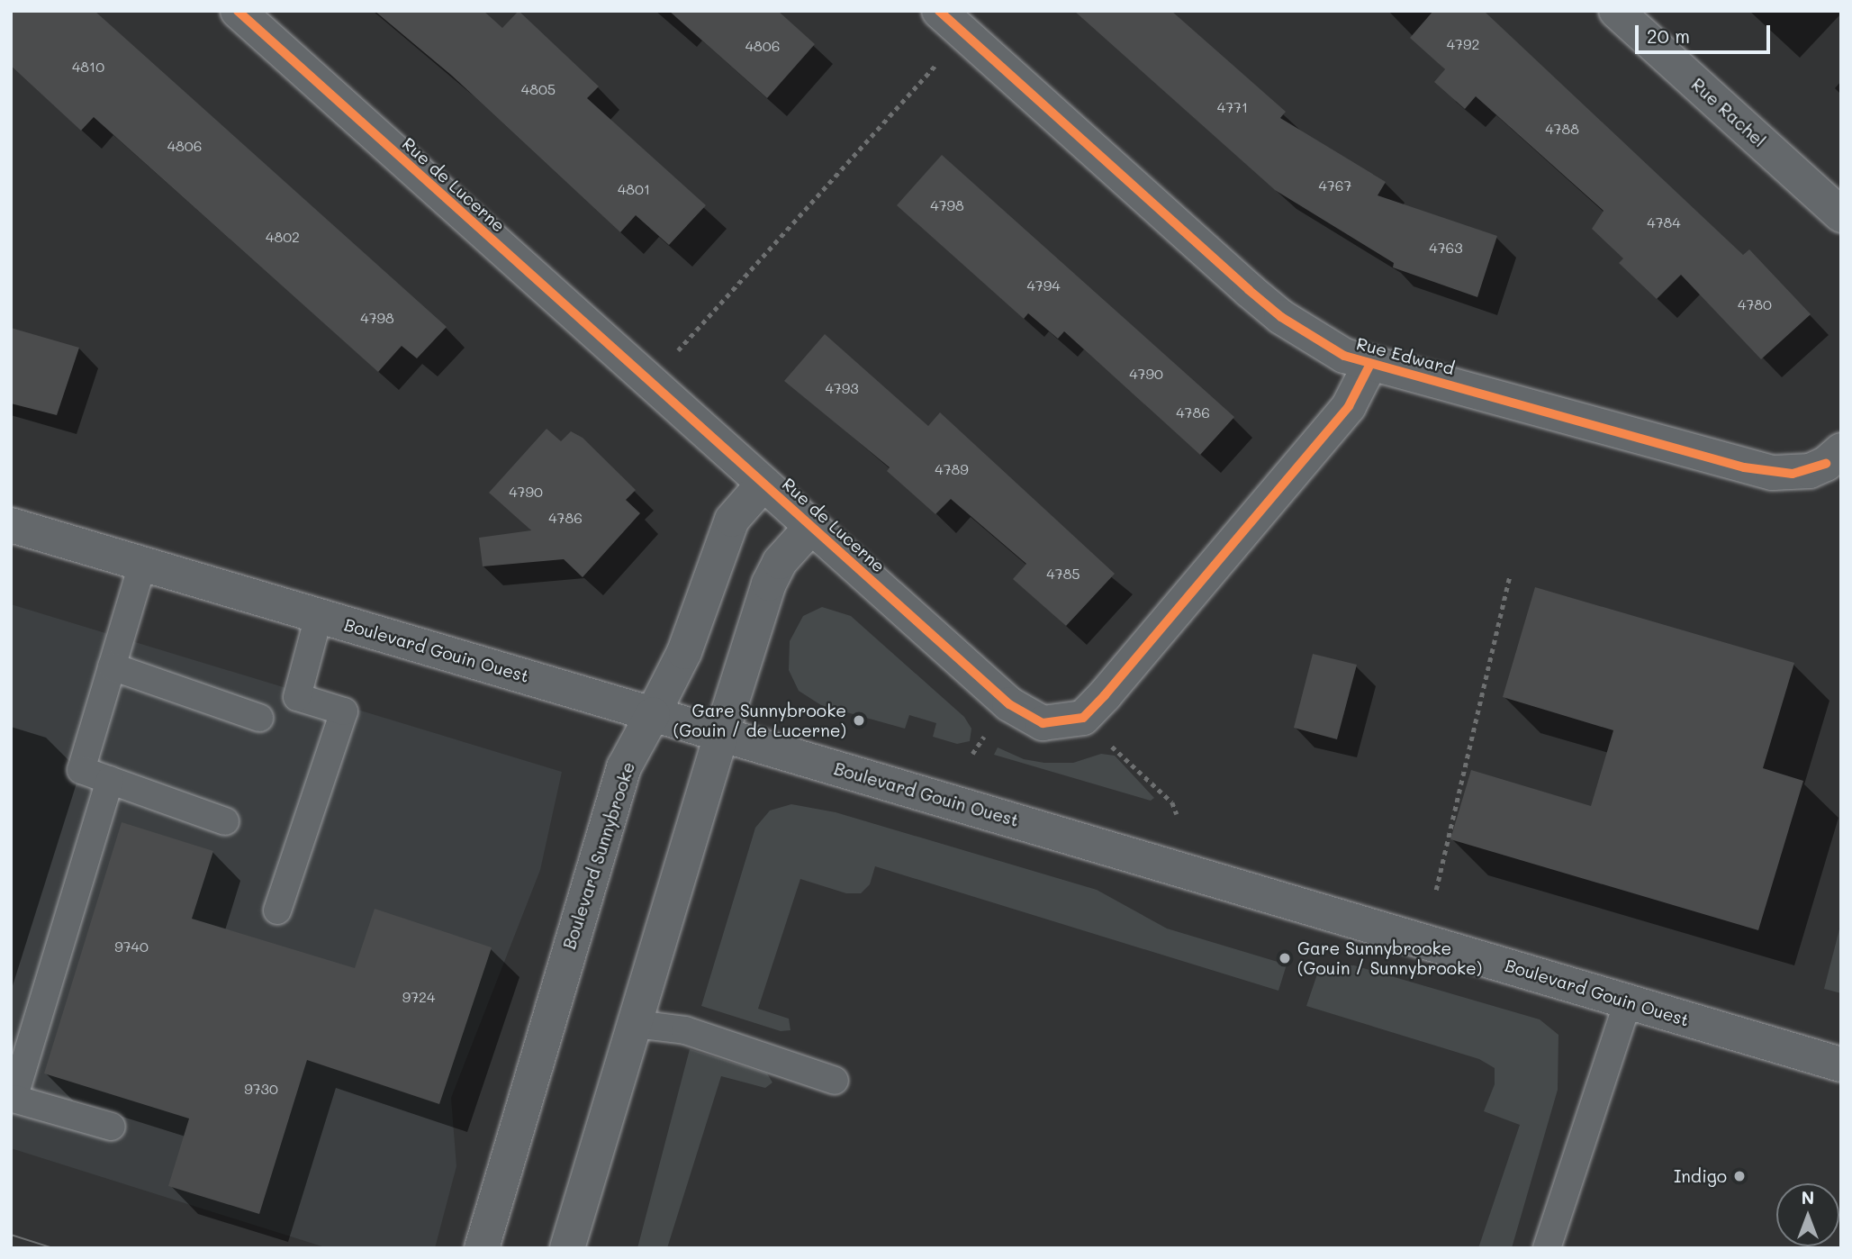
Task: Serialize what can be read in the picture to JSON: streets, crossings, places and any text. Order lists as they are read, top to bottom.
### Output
{
  "streets": {
    "street": [
      "Rue Rachel",
      "Rue de Lucerne",
      "Rue Edward",
      "Boulevard Gouin Ouest",
      "Boulevard Sunnybrooke"
    ]
  },
  "crossings": [
    ["Rue de Lucerne", "Boulevard Sunnybrooke"],
    ["Boulevard Gouin Ouest", "Boulevard Sunnybrooke"]
  ],
  "places": ["Gare Sunnybrooke (Gouin / de Lucerne)", "Gare Sunnybrooke (Gouin / Sunnybrooke)", "Indigo"],
  "house_numbers": [
    "4792",
    "4806",
    "4810",
    "4805",
    "4771",
    "4788",
    "4806",
    "4767",
    "4801",
    "4798",
    "4784",
    "4802",
    "4763",
    "4794",
    "4780",
    "4798",
    "4790",
    "4793",
    "4786",
    "4789",
    "4790",
    "4786",
    "4785",
    "9740",
    "9724",
    "9730"
  ],
  "scale_bar": "20 m",
  "north": "top"
}
